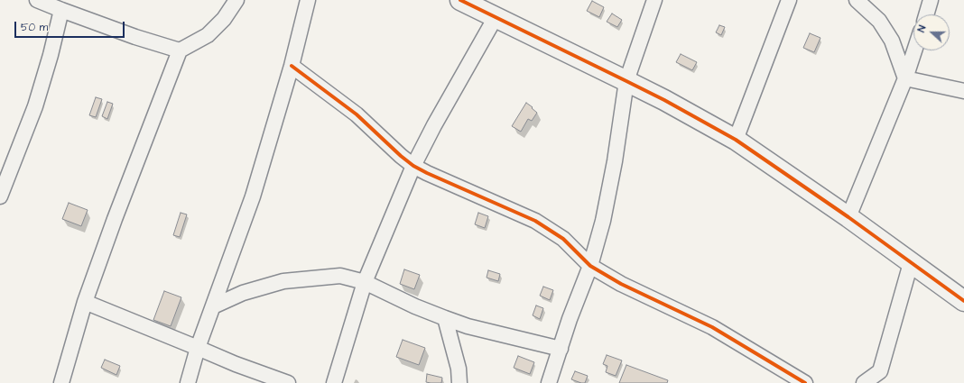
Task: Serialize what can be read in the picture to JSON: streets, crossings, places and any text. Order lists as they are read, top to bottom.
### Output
{
  "scale_bar": "50 m",
  "north": "left"
}
